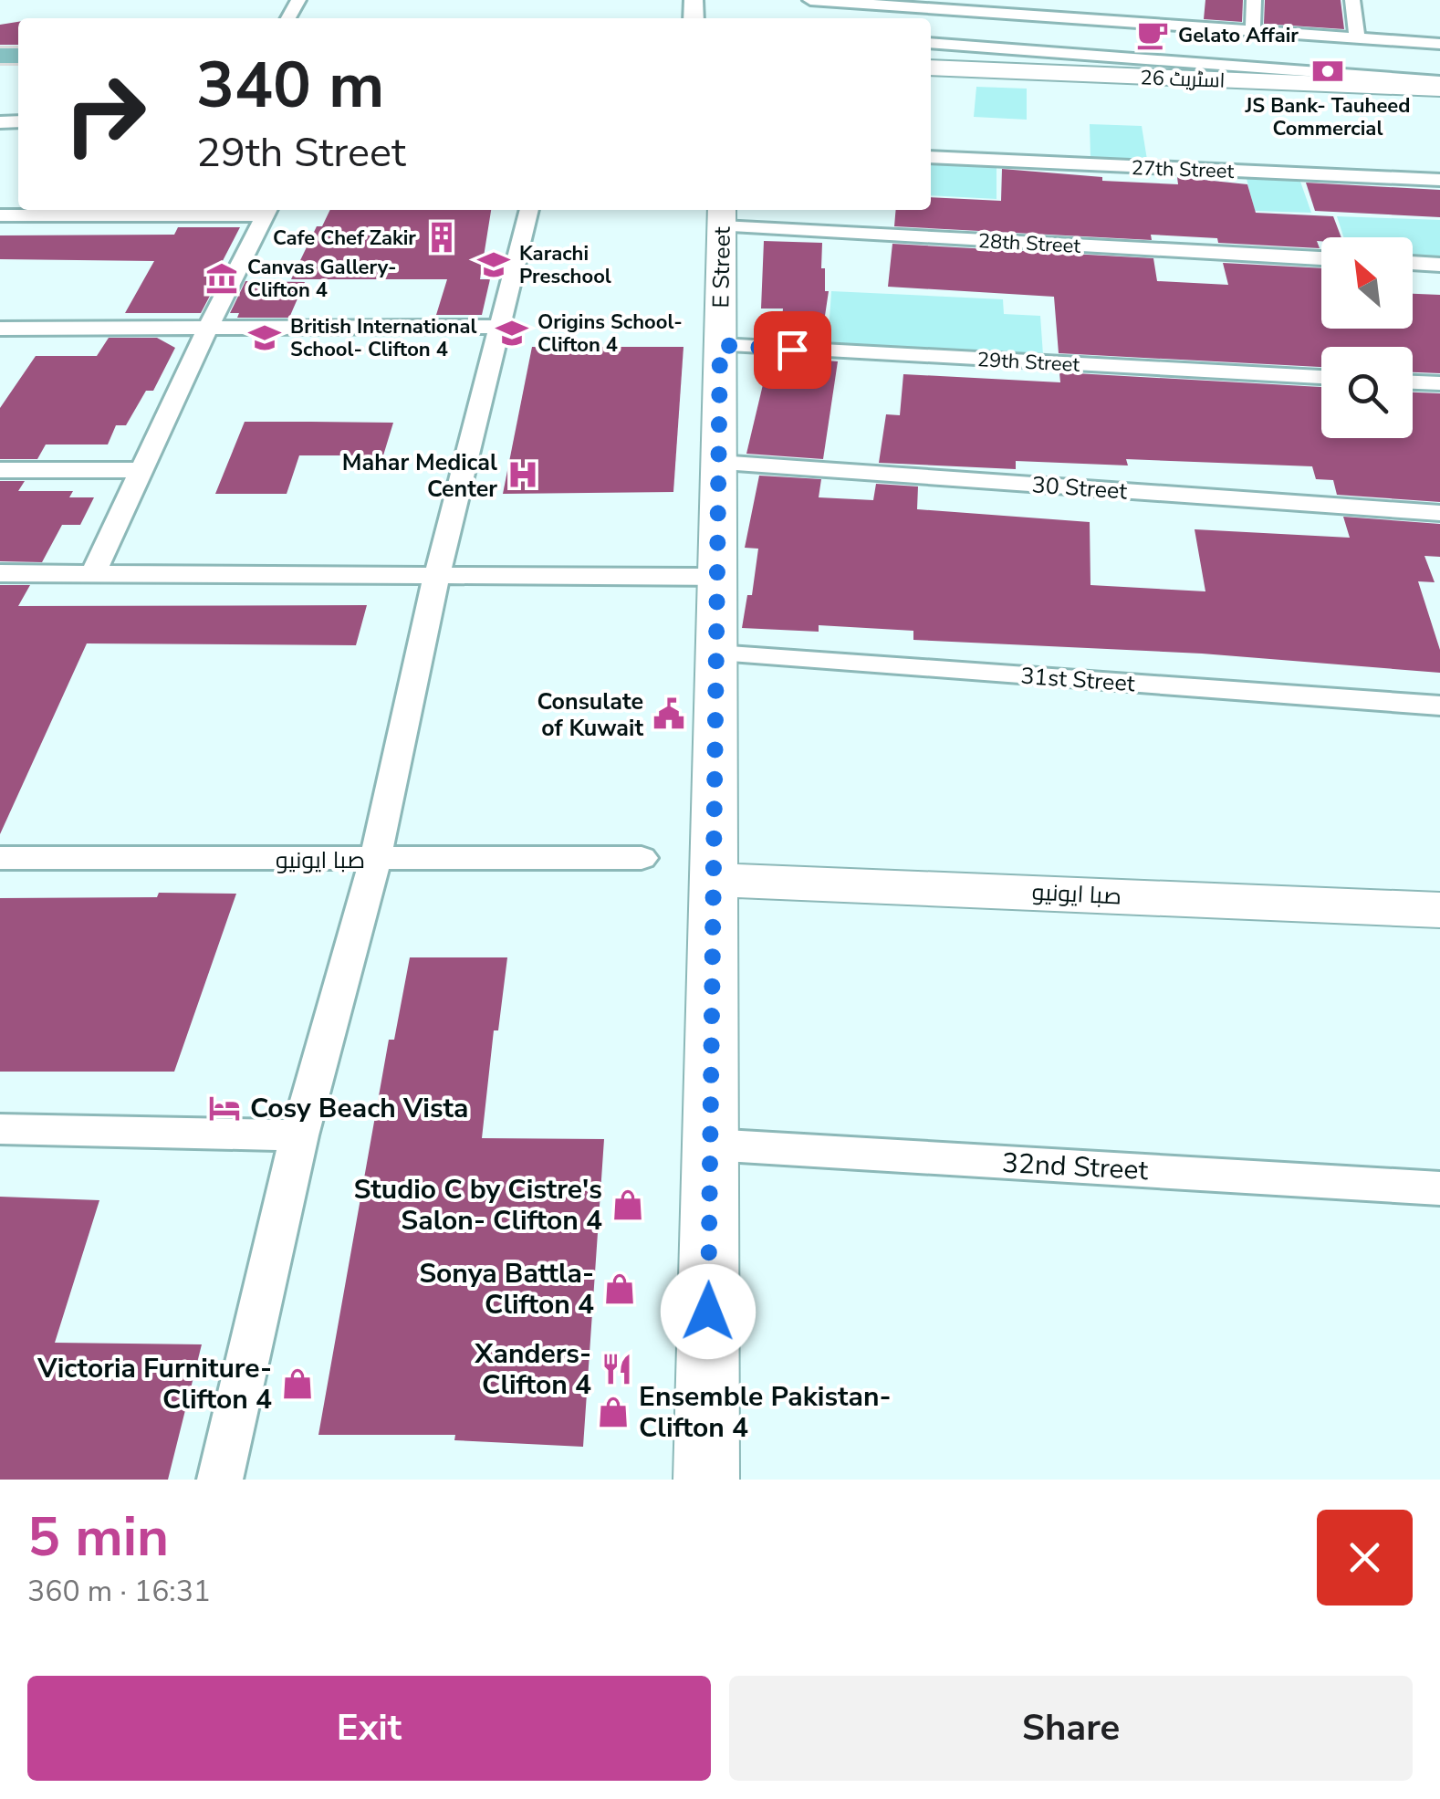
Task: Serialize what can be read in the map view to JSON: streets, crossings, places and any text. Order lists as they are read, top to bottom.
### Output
{
  "streets": {
    "main road": ["اسٹریٹ 26", "E Street", "صبا ایونیو"],
    "street": [
      "27th Street",
      "28th Street",
      "29th Street",
      "30 Street",
      "31st Street",
      "32nd Street"
    ]
  },
  "crossings": [
    ["28th Street", "E Street"],
    ["E Street", "29th Street"],
    ["E Street", "30 Street"],
    ["E Street", "31st Street"],
    ["E Street", "صبا ایونیو"],
    ["E Street", "32nd Street"]
  ],
  "places": {
    "cafe": ["Gelato Affair"],
    "bank": ["JS Bank- Tauheed Commercial"],
    "building": ["Cafe Chef Zakir"],
    "school or university": ["Karachi Preschool", "Origins School- Clifton 4", "British International School- Clifton 4"],
    "museum": ["Canvas Gallery- Clifton 4"],
    "hospital": ["Mahar Medical Center"],
    "public building": ["Consulate of Kuwait"],
    "hotel": ["Cosy Beach Vista"],
    "shop": [
      "Studio C by Cistre's Salon- Clifton 4",
      "Sonya Battla- Clifton 4",
      "Victoria Furniture- Clifton 4",
      "Ensemble Pakistan- Clifton 4"
    ],
    "restaurant": ["Xanders- Clifton 4"]
  },
  "north": "top left",
  "page": {
    "turn": ["340 m", "29th Street"],
    "heading": ["5 min", "360 m · 16:31"],
    "buttons": ["Exit", "Share"]
  }
}
